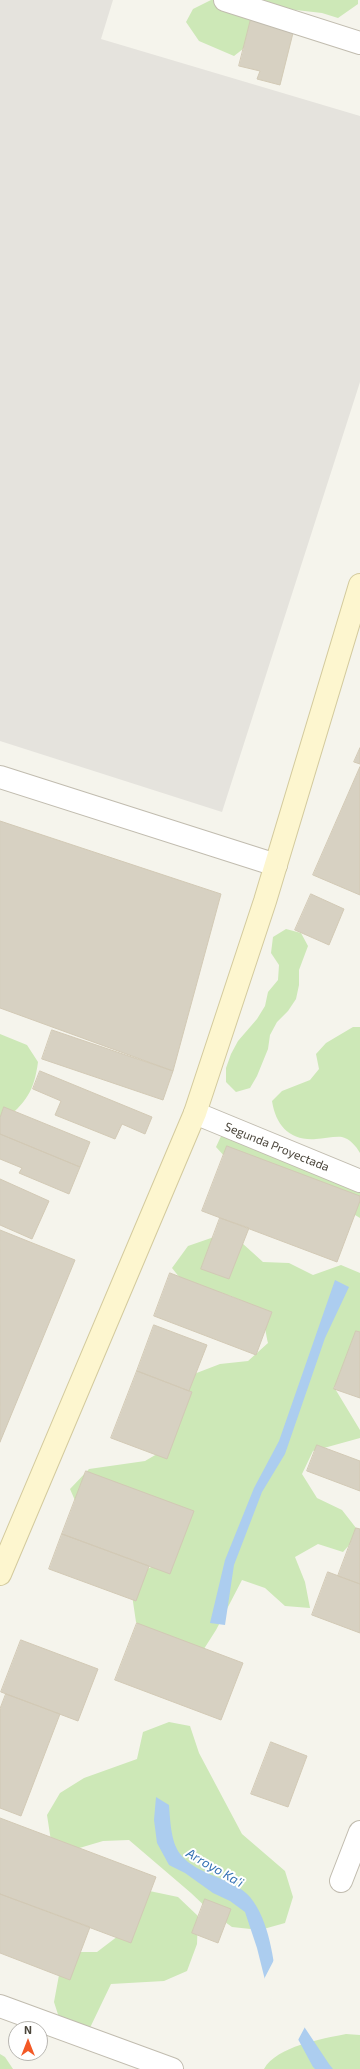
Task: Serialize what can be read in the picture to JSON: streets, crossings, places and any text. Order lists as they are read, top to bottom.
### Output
{
  "streets": {
    "street": ["Segunda Proyectada"]
  },
  "water": ["Arroyo Ka'i"],
  "north": "top"
}
